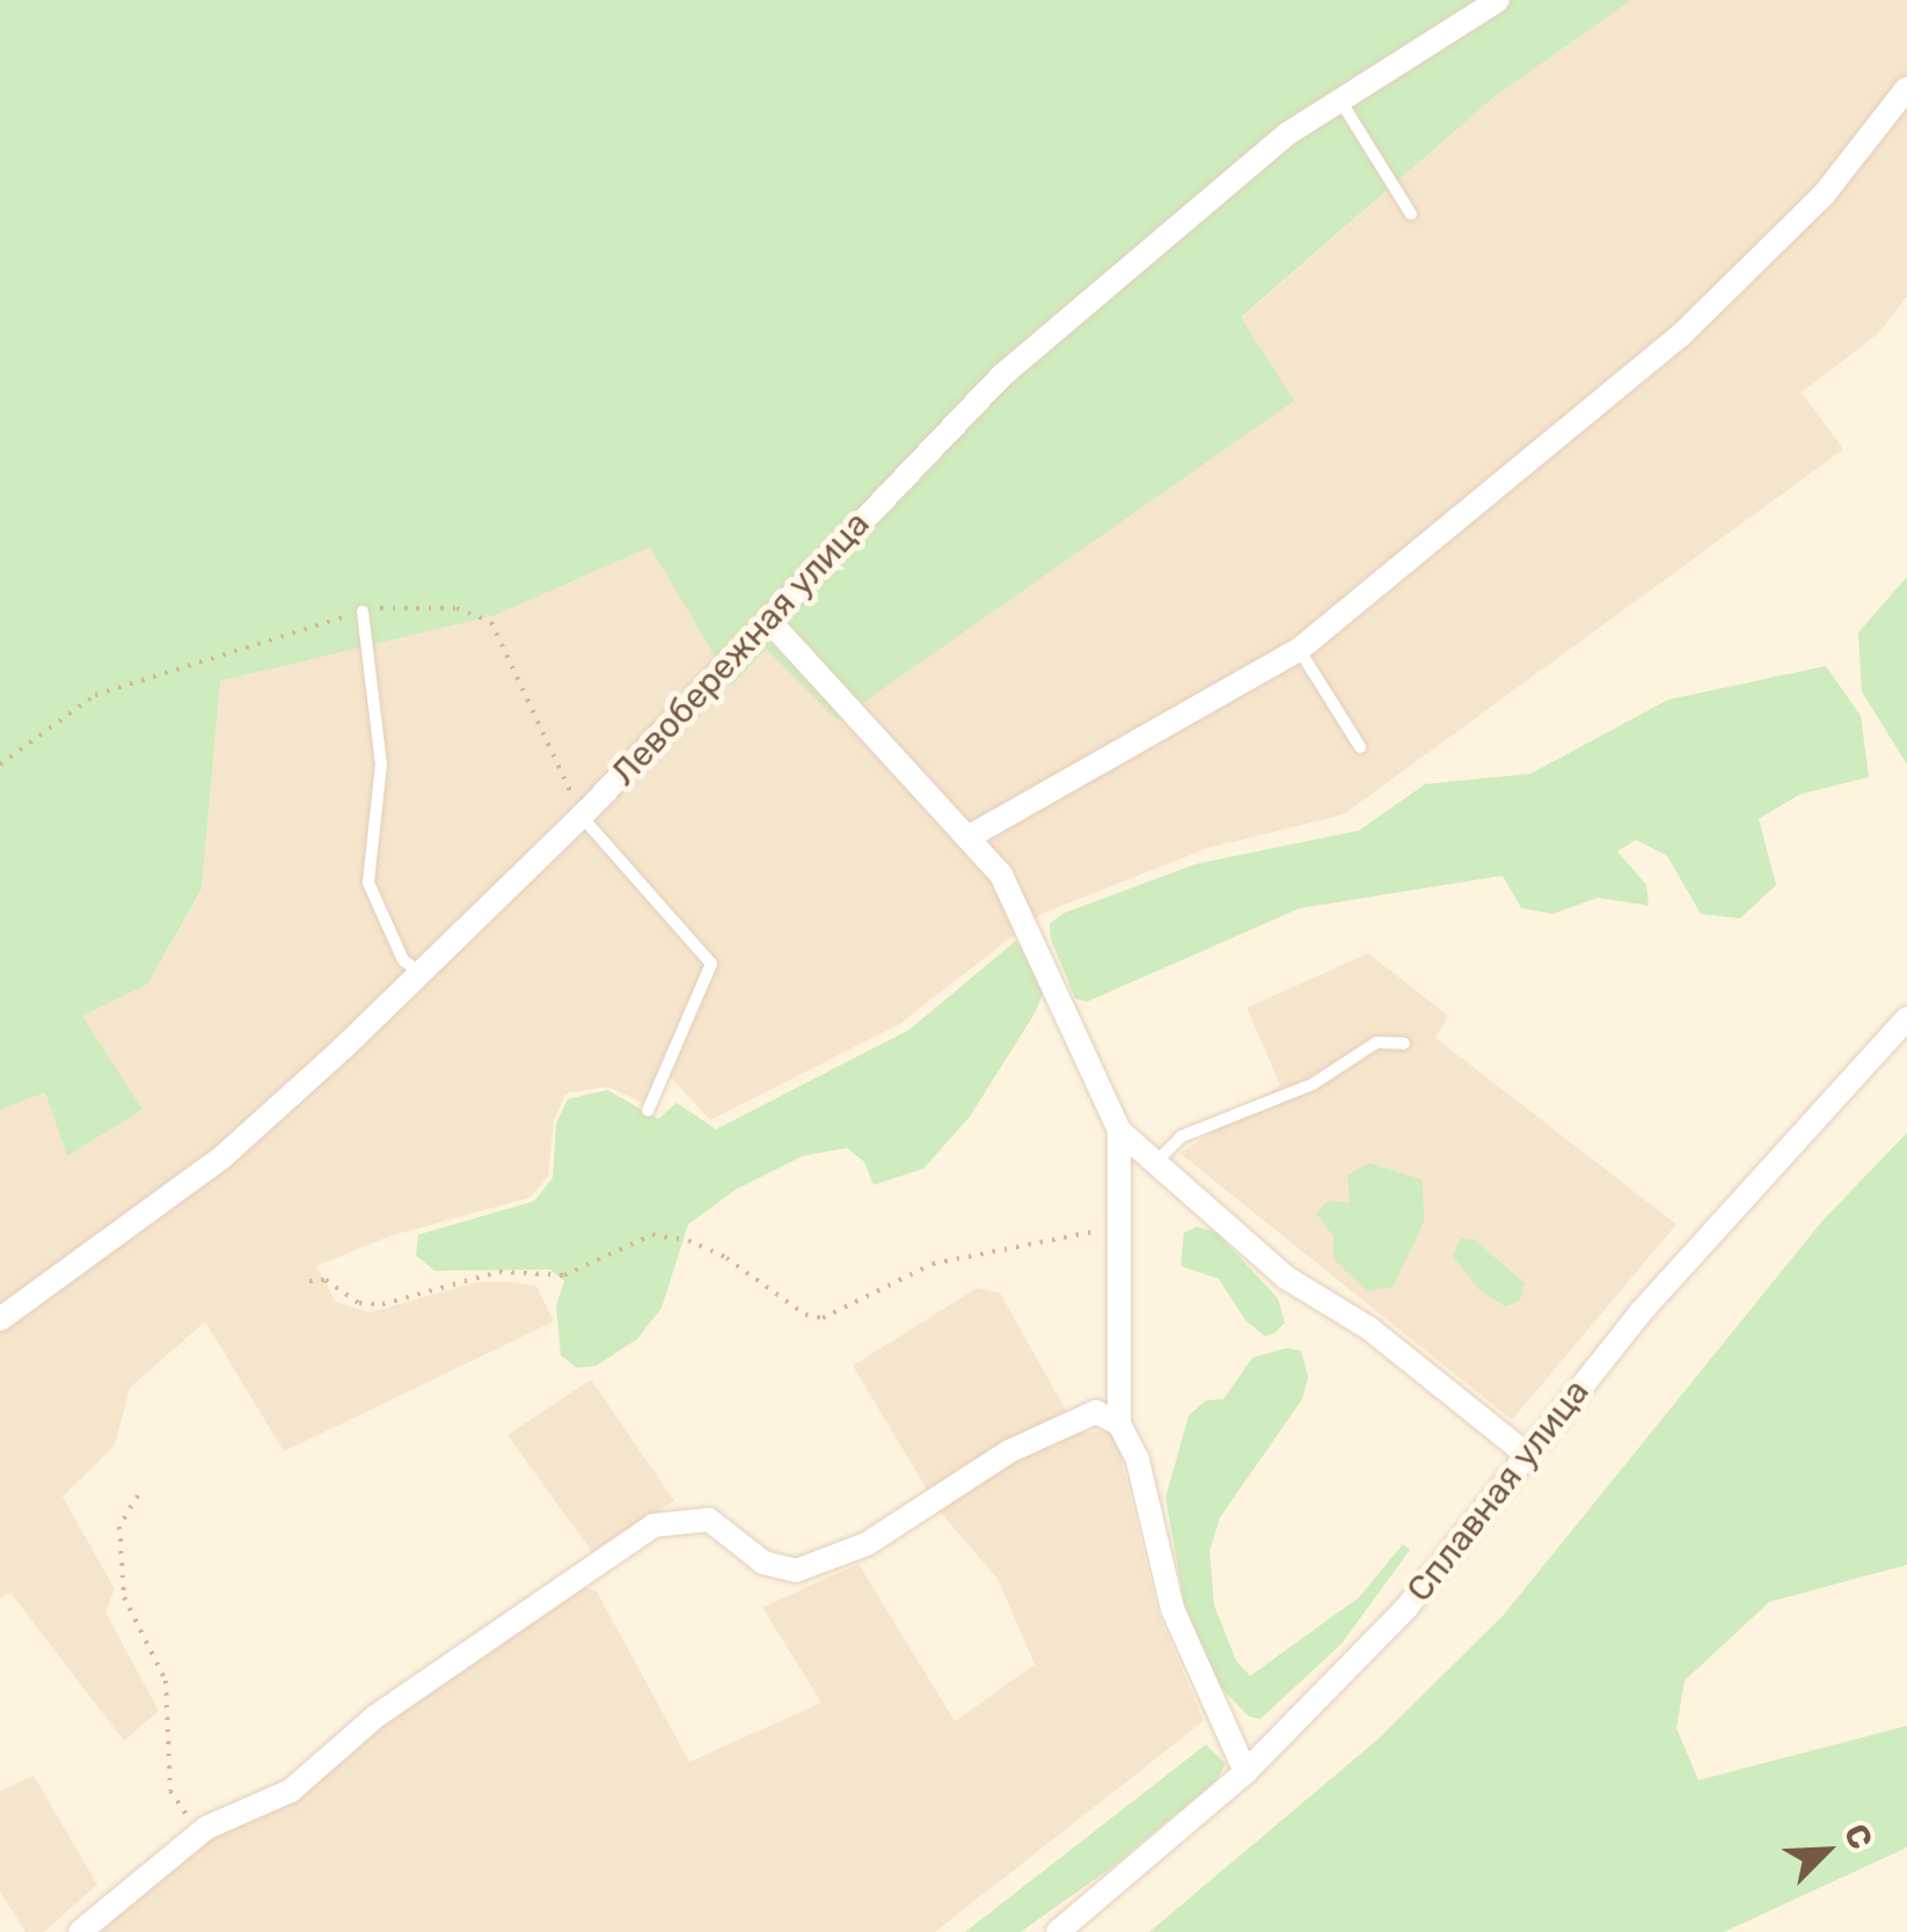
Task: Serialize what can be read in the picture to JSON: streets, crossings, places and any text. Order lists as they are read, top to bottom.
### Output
{
  "streets": {
    "street": ["Левобережная улица", "Сплавная улица"]
  },
  "north": "top right"
}
